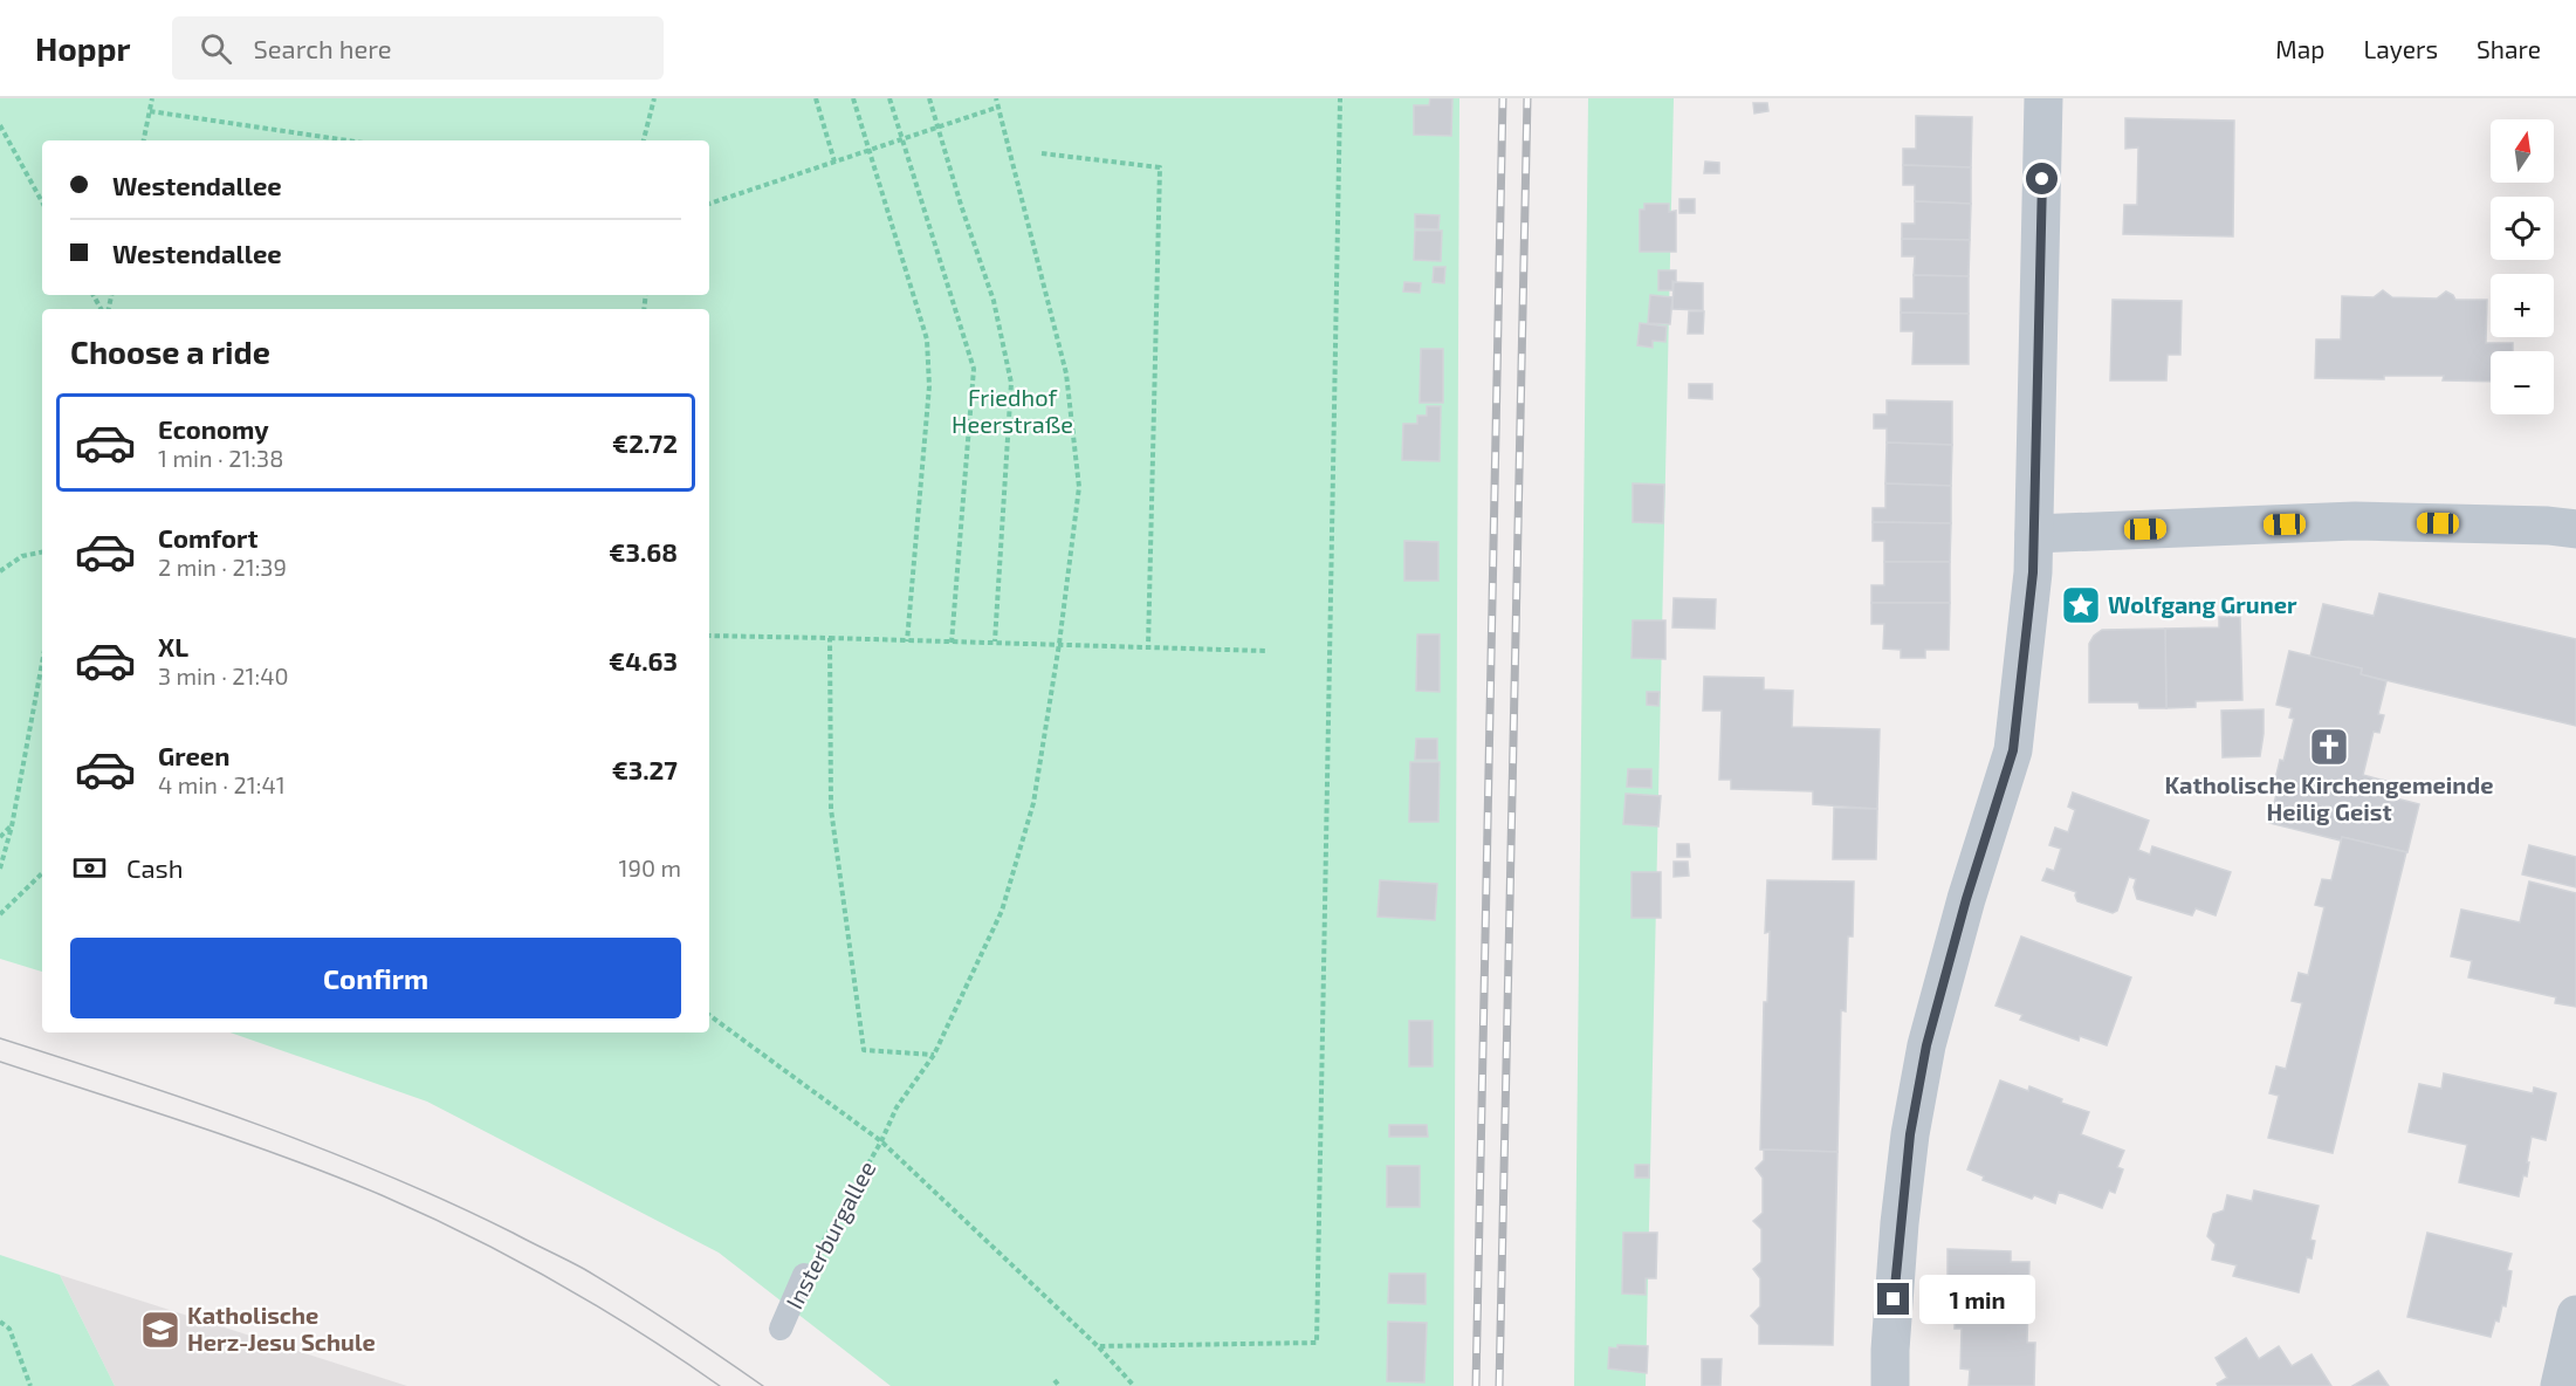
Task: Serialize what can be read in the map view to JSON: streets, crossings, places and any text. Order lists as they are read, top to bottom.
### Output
{
  "streets": {
    "lane": ["Insterburgallee"]
  },
  "parks": ["Friedhof Heerstraße"],
  "places": {
    "place": ["Wolfgang Gruner"],
    "church": ["Katholische Kirchengemeinde Heilig Geist"],
    "school or university": ["Katholische Herz-Jesu Schule"]
  },
  "north": "top",
  "page": {
    "header": "Hoppr",
    "search": "Search here",
    "nav": ["Map", "Layers", "Share"],
    "map_buttons": ["+", "−"],
    "banner": ["Westendallee", "Westendallee"],
    "heading": "Choose a ride",
    "list": [
      {
        "name": "Economy",
        "note": "1 min · 21:38",
        "value": "€2.72"
      },
      {
        "name": "Comfort",
        "note": "2 min · 21:39",
        "value": "€3.68"
      },
      {
        "name": "XL",
        "note": "3 min · 21:40",
        "value": "€4.63"
      },
      {
        "name": "Green",
        "note": "4 min · 21:41",
        "value": "€3.27"
      }
    ],
    "pay": ["Cash", "190 m"],
    "buttons": "Confirm",
    "bubble": "1 min"
  }
}
